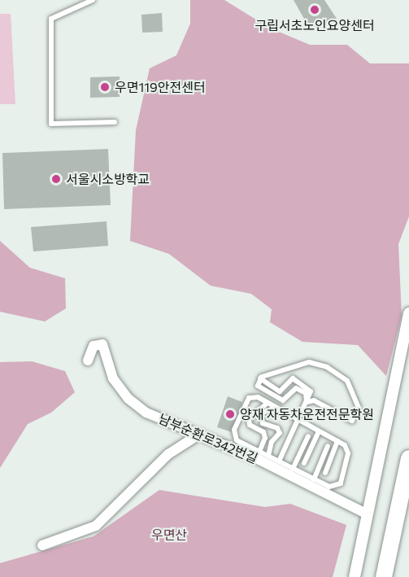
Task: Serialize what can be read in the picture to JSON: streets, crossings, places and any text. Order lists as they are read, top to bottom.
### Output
{
  "streets": {
    "street": ["남부순환로342번길"]
  },
  "parks": ["우면산"],
  "places": [
    "구립서초노인요양센터",
    "우면119안전센터",
    "서울시소방학교",
    "양재 자동차운전전문학원"
  ]
}
